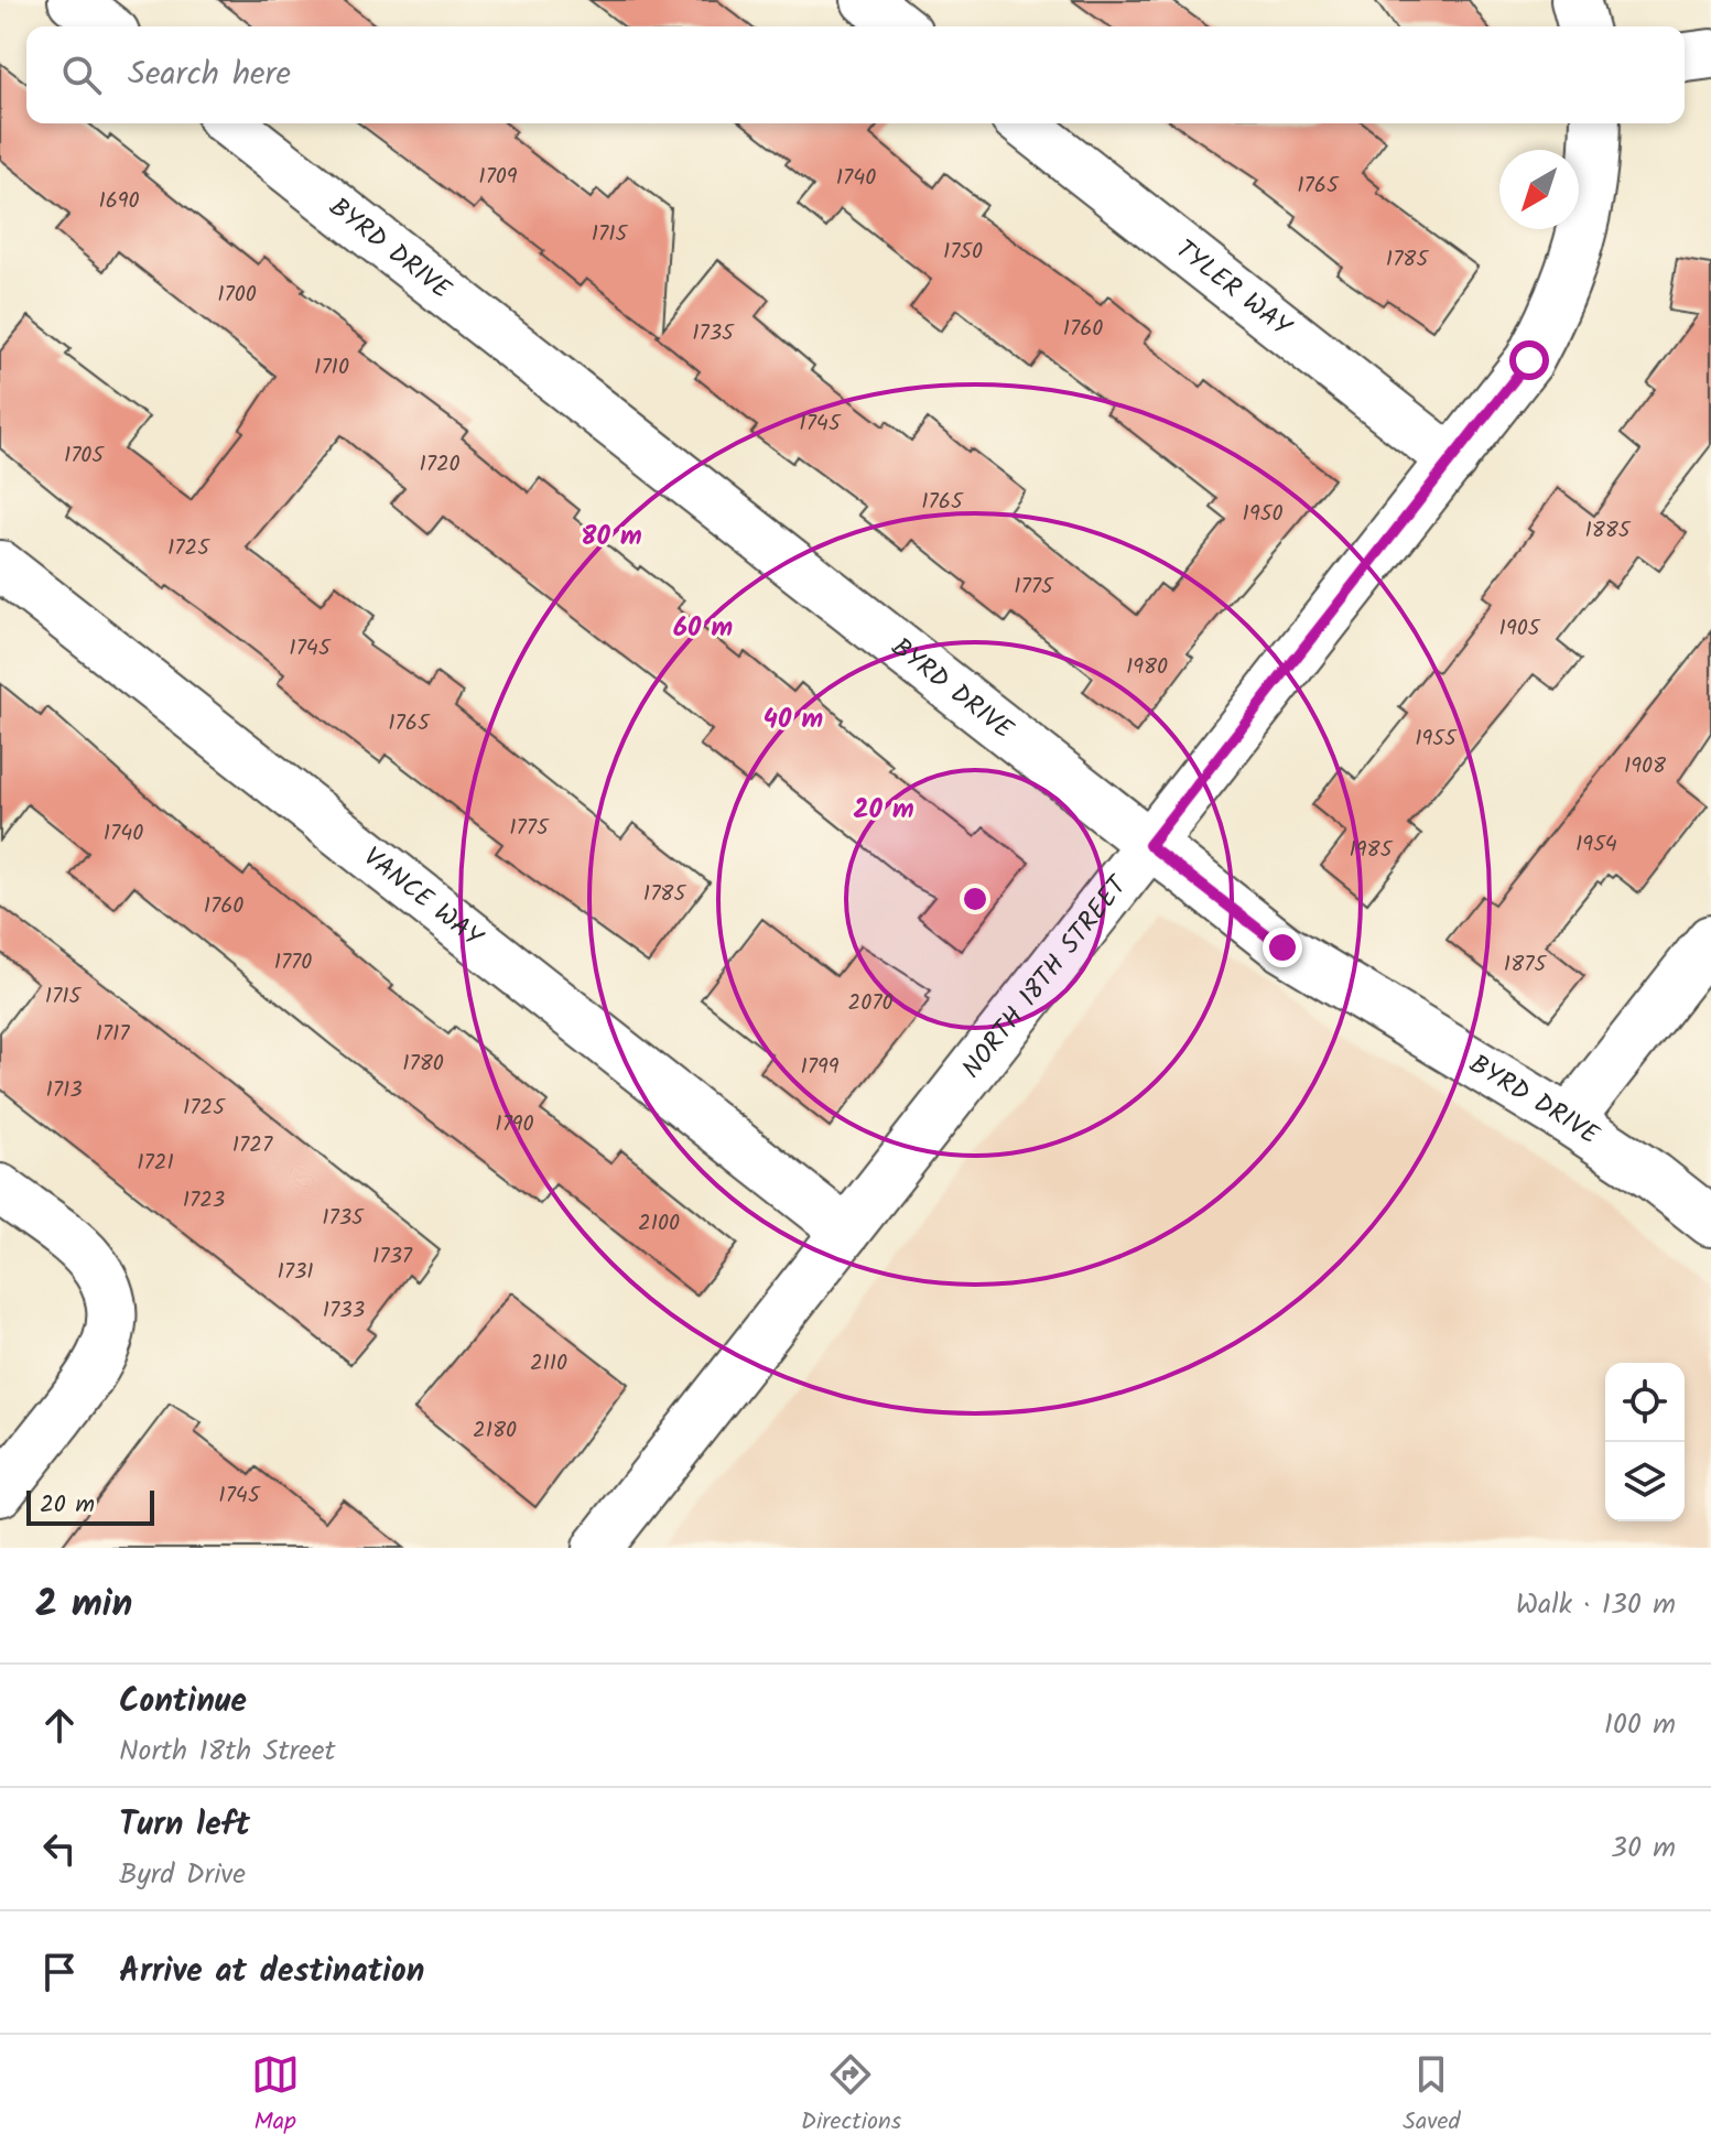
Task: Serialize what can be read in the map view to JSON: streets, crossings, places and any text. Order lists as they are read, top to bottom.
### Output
{
  "streets": {
    "street": [
      "BYRD DRIVE",
      "TYLER WAY",
      "VANCE WAY",
      "NORTH 18TH STREET"
    ]
  },
  "crossings": [
    ["BYRD DRIVE", "NORTH 18TH STREET"],
    ["TYLER WAY", "NORTH 18TH STREET"],
    ["VANCE WAY", "NORTH 18TH STREET"]
  ],
  "house_numbers": [
    "1709",
    "1740",
    "1765",
    "1690",
    "1715",
    "1750",
    "1785",
    "1700",
    "1760",
    "1735",
    "1710",
    "1745",
    "1705",
    "1720",
    "1765",
    "1950",
    "1885",
    "1725",
    "1775",
    "1905",
    "1745",
    "1980",
    "1765",
    "1955",
    "1908",
    "1775",
    "1740",
    "1954",
    "1985",
    "1785",
    "1760",
    "1770",
    "1875",
    "1715",
    "2070",
    "1717",
    "1780",
    "1799",
    "1713",
    "1725",
    "1790",
    "1727",
    "1721",
    "1723",
    "1735",
    "2100",
    "1737",
    "1731",
    "1733",
    "2110",
    "2180",
    "1745"
  ],
  "scale_bar": "20 m",
  "north": "bottom left",
  "page": {
    "search": "Search here",
    "scale": "20 m",
    "heading": ["2 min", "Walk · 130 m"],
    "list": [
      ["Continue", "North 18th Street", "100 m"],
      ["Turn left", "Byrd Drive", "30 m"],
      "Arrive at destination"
    ],
    "nav": ["Map", "Directions", "Saved"]
  },
  "rings": [
    "80 m",
    "60 m",
    "40 m",
    "20 m"
  ]
}
